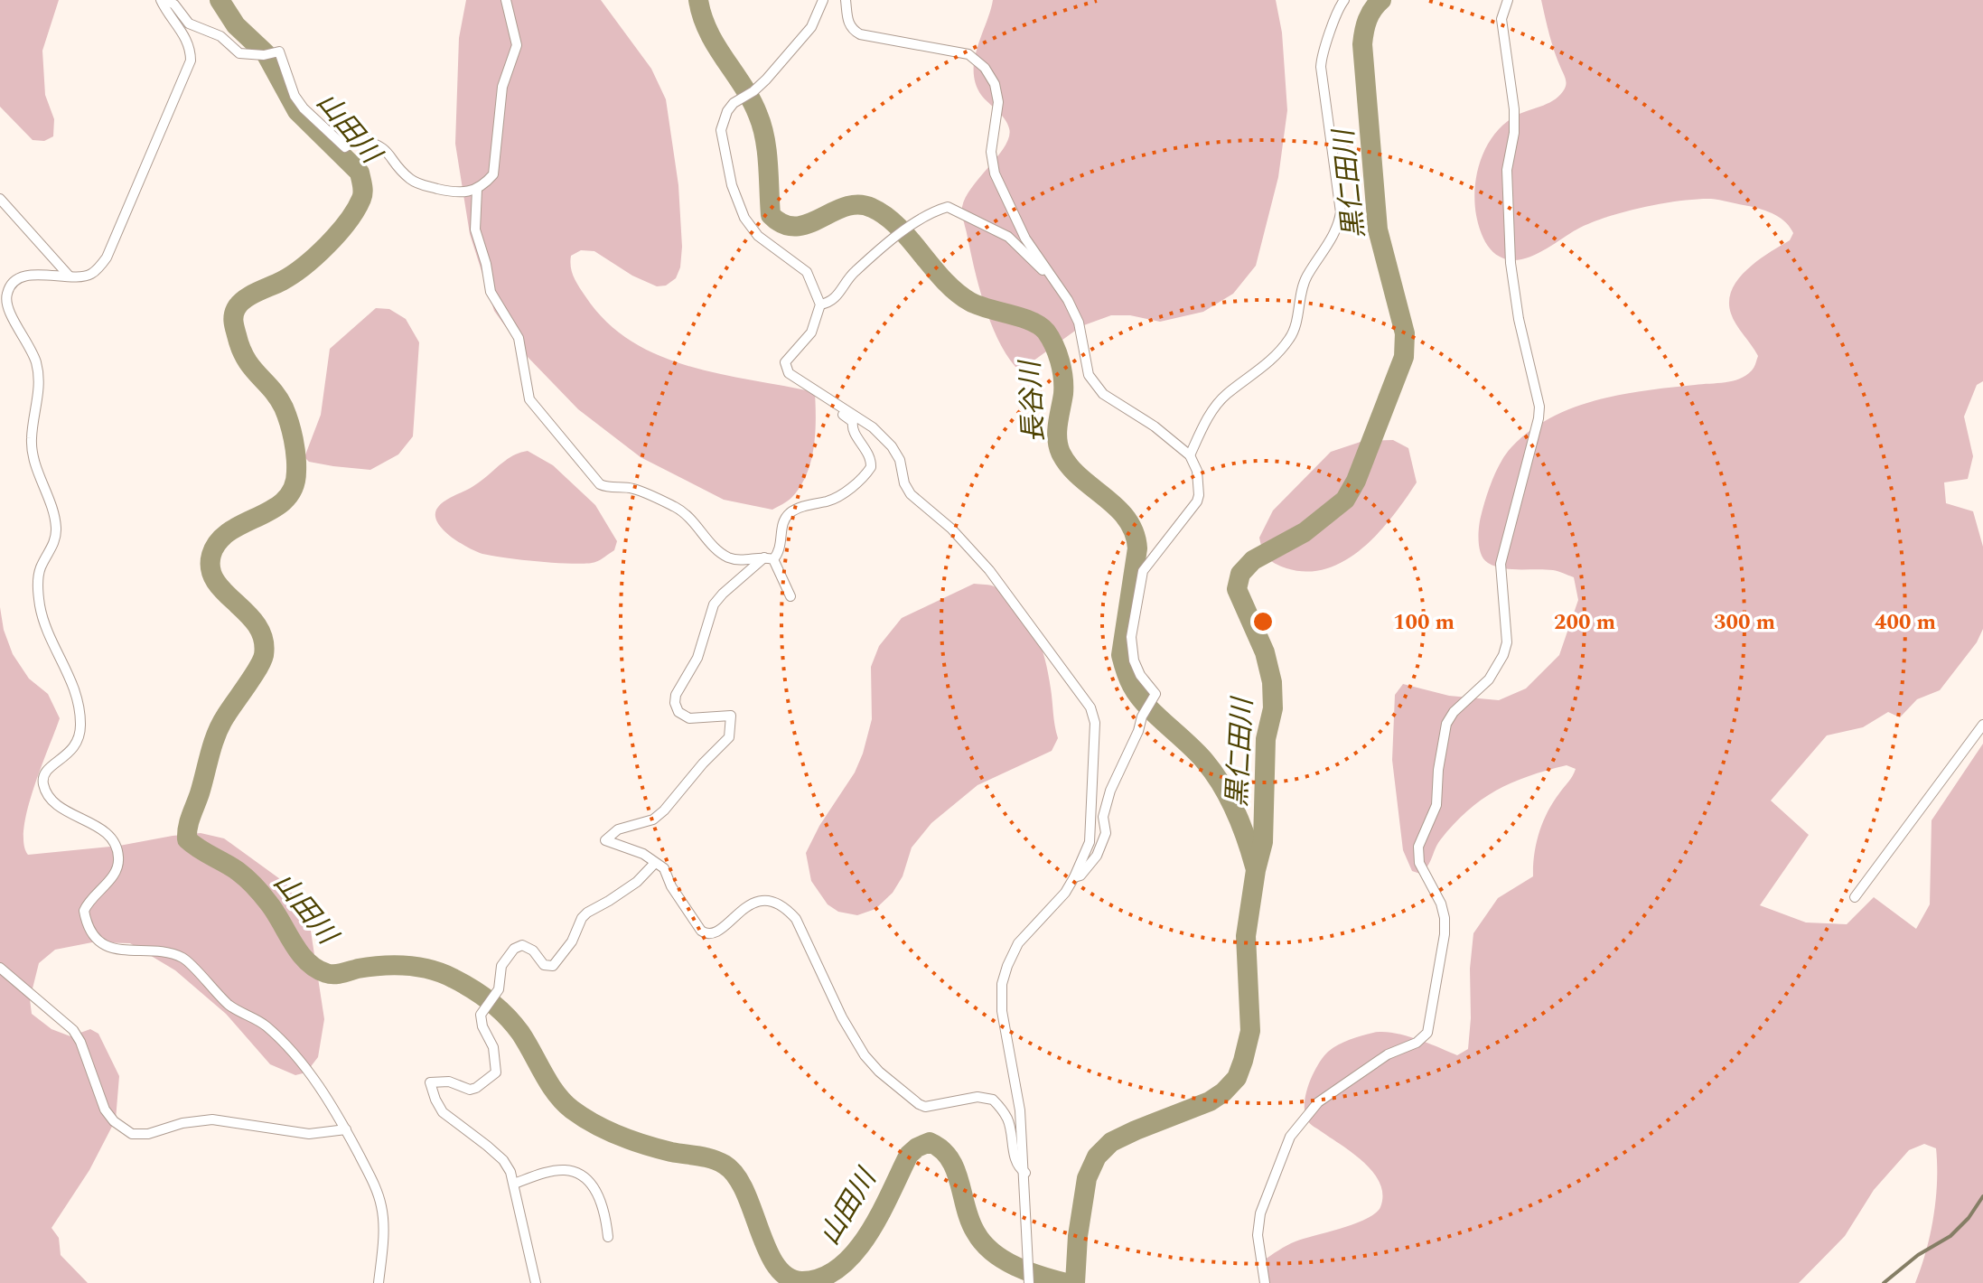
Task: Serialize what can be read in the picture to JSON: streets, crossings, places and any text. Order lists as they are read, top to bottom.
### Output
{
  "water": ["山田川", "黒仁田川", "長谷川"],
  "rings": [
    "100 m",
    "200 m",
    "300 m",
    "400 m"
  ]
}
